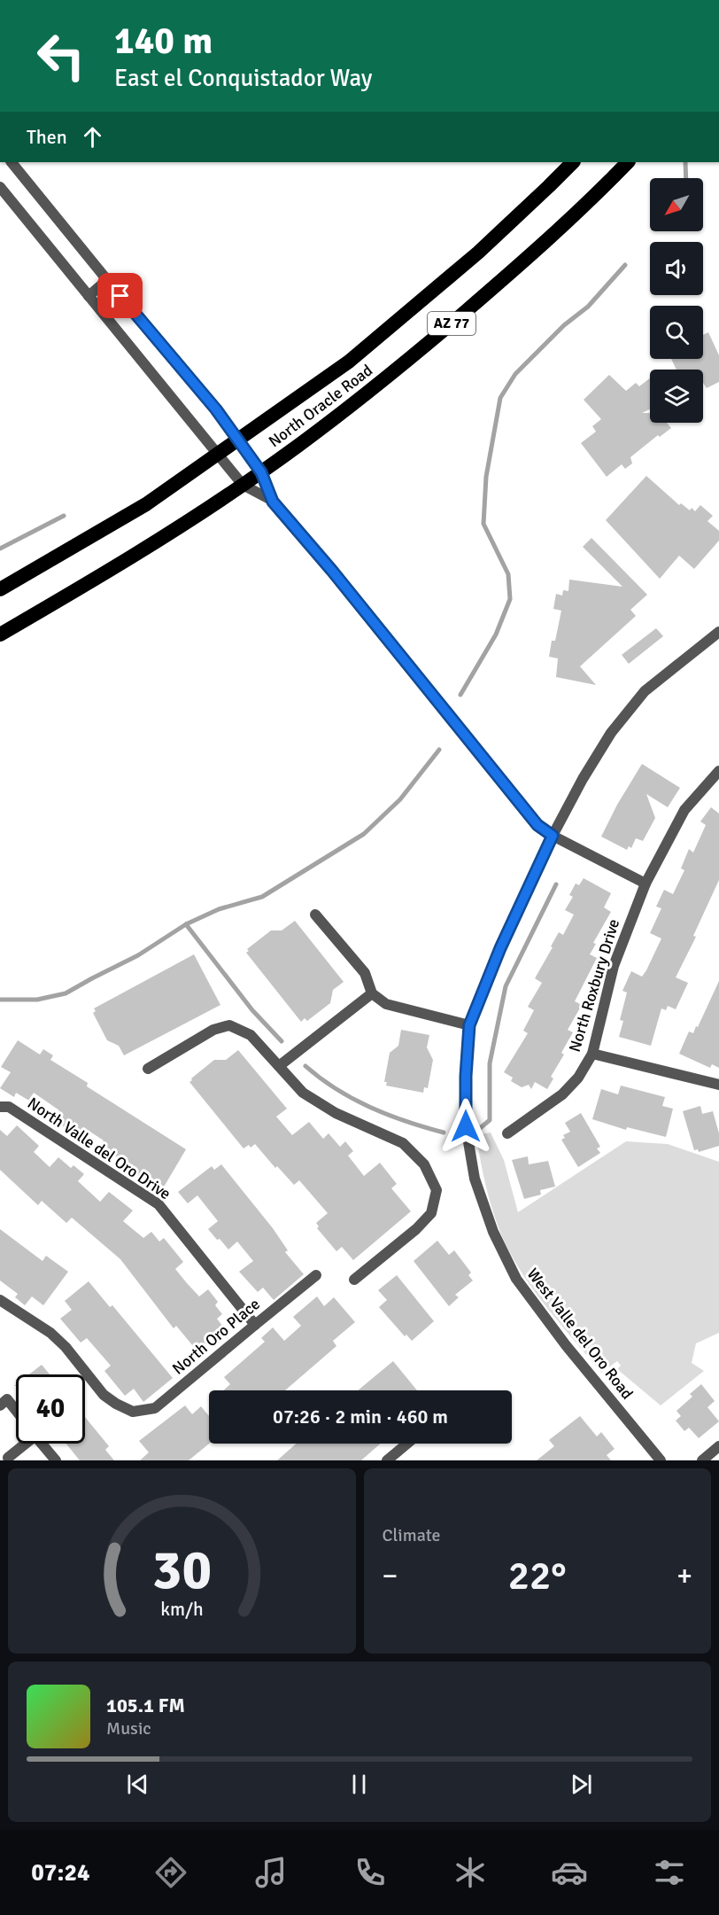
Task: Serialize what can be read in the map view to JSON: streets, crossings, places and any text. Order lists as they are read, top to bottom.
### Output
{
  "streets": {
    "highway": ["AZ 77", "North Oracle Road"],
    "street": [
      "North Roxbury Drive",
      "North Valle del Oro Drive",
      "West Valle del Oro Road",
      "North Oro Place"
    ]
  },
  "crossings": [
    ["North Valle del Oro Drive", "North Oro Place"]
  ],
  "north": "bottom left",
  "page": {
    "turn": ["140 m", "East el Conquistador Way"],
    "then": "Then",
    "limit": "40",
    "trip": "07:26 · 2 min · 460 m",
    "tile": "Climate",
    "heat": ["−", "22°", "+"],
    "song": ["105.1 FM", "Music"],
    "tabs": "07:24",
    "gauge": ["30", "km/h"]
  }
}
